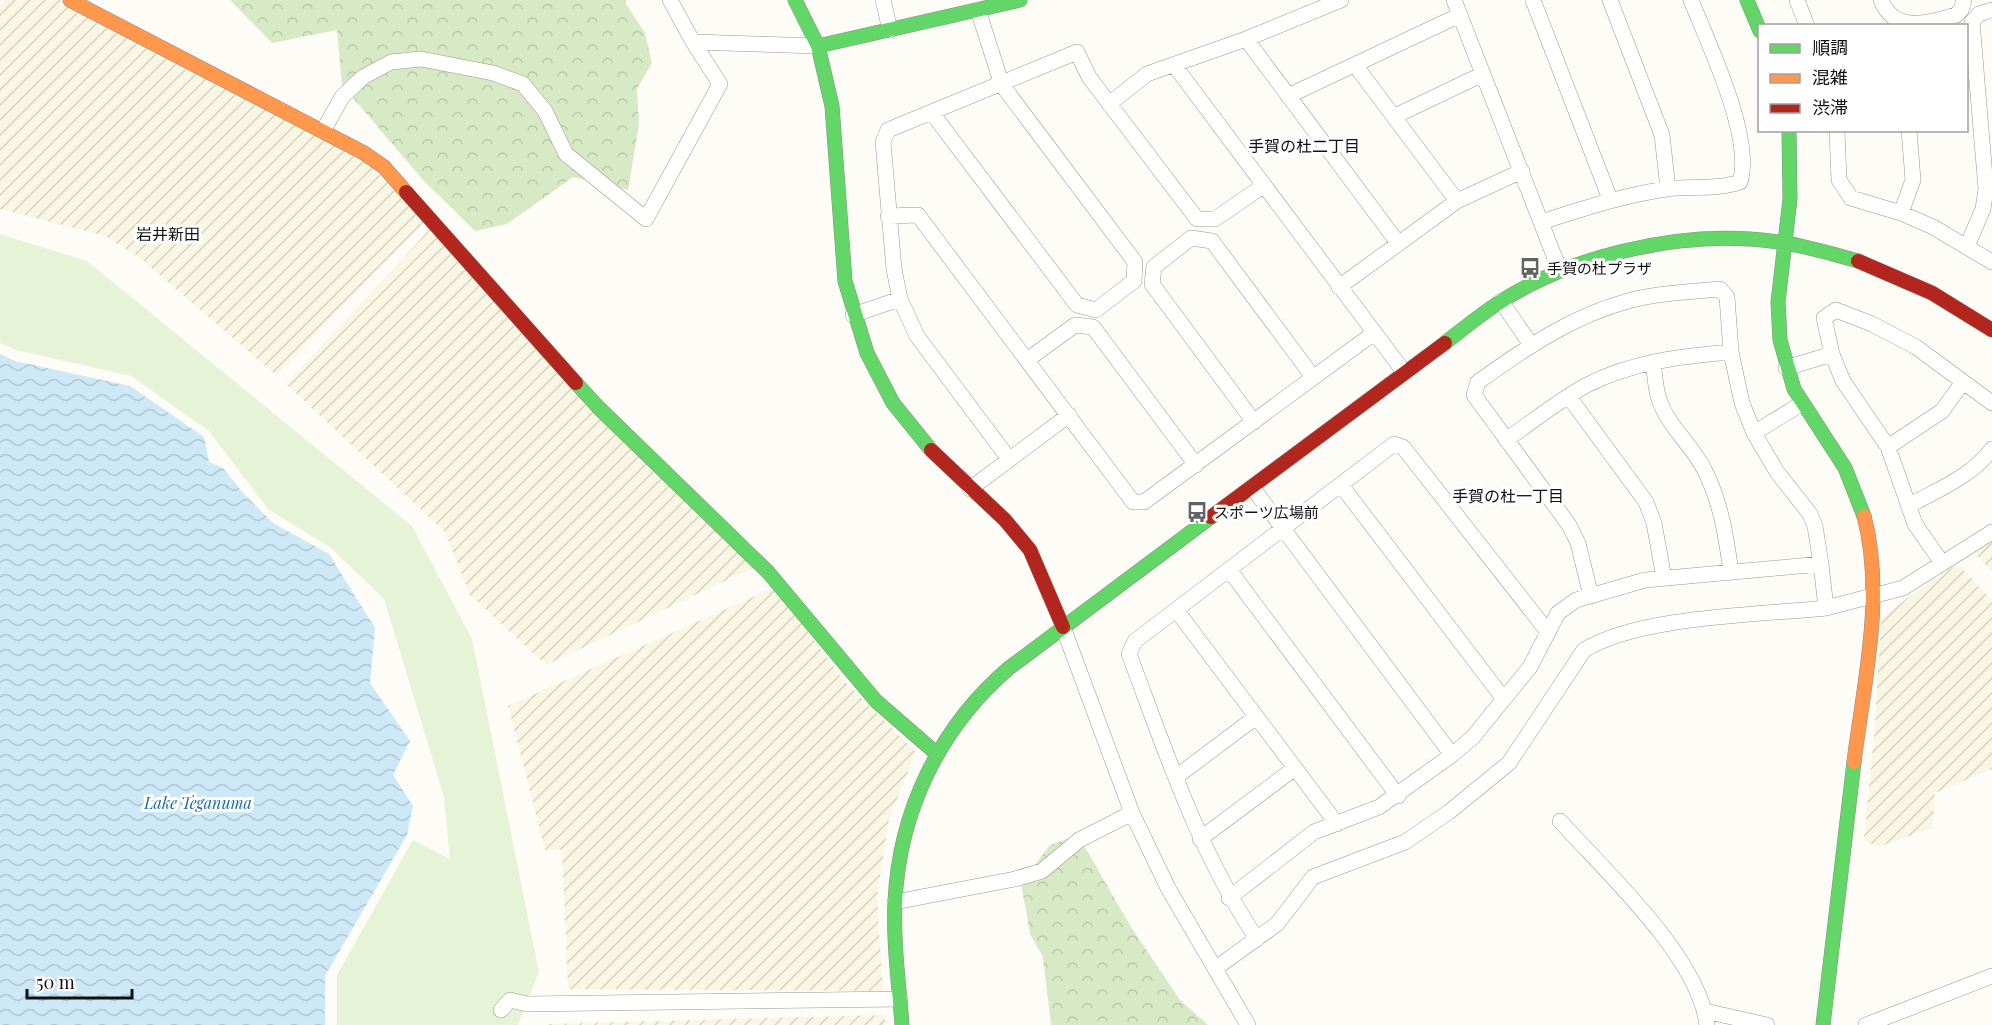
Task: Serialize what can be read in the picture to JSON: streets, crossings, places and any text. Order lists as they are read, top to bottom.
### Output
{
  "districts": ["手賀の杜二丁目", "岩井新田", "手賀の杜一丁目"],
  "water": ["Lake Teganuma"],
  "places": {
    "bus stop": ["手賀の杜プラザ", "スポーツ広場前"]
  },
  "legend": ["順調", "混雑", "渋滞"],
  "scale_bar": "50 m"
}
